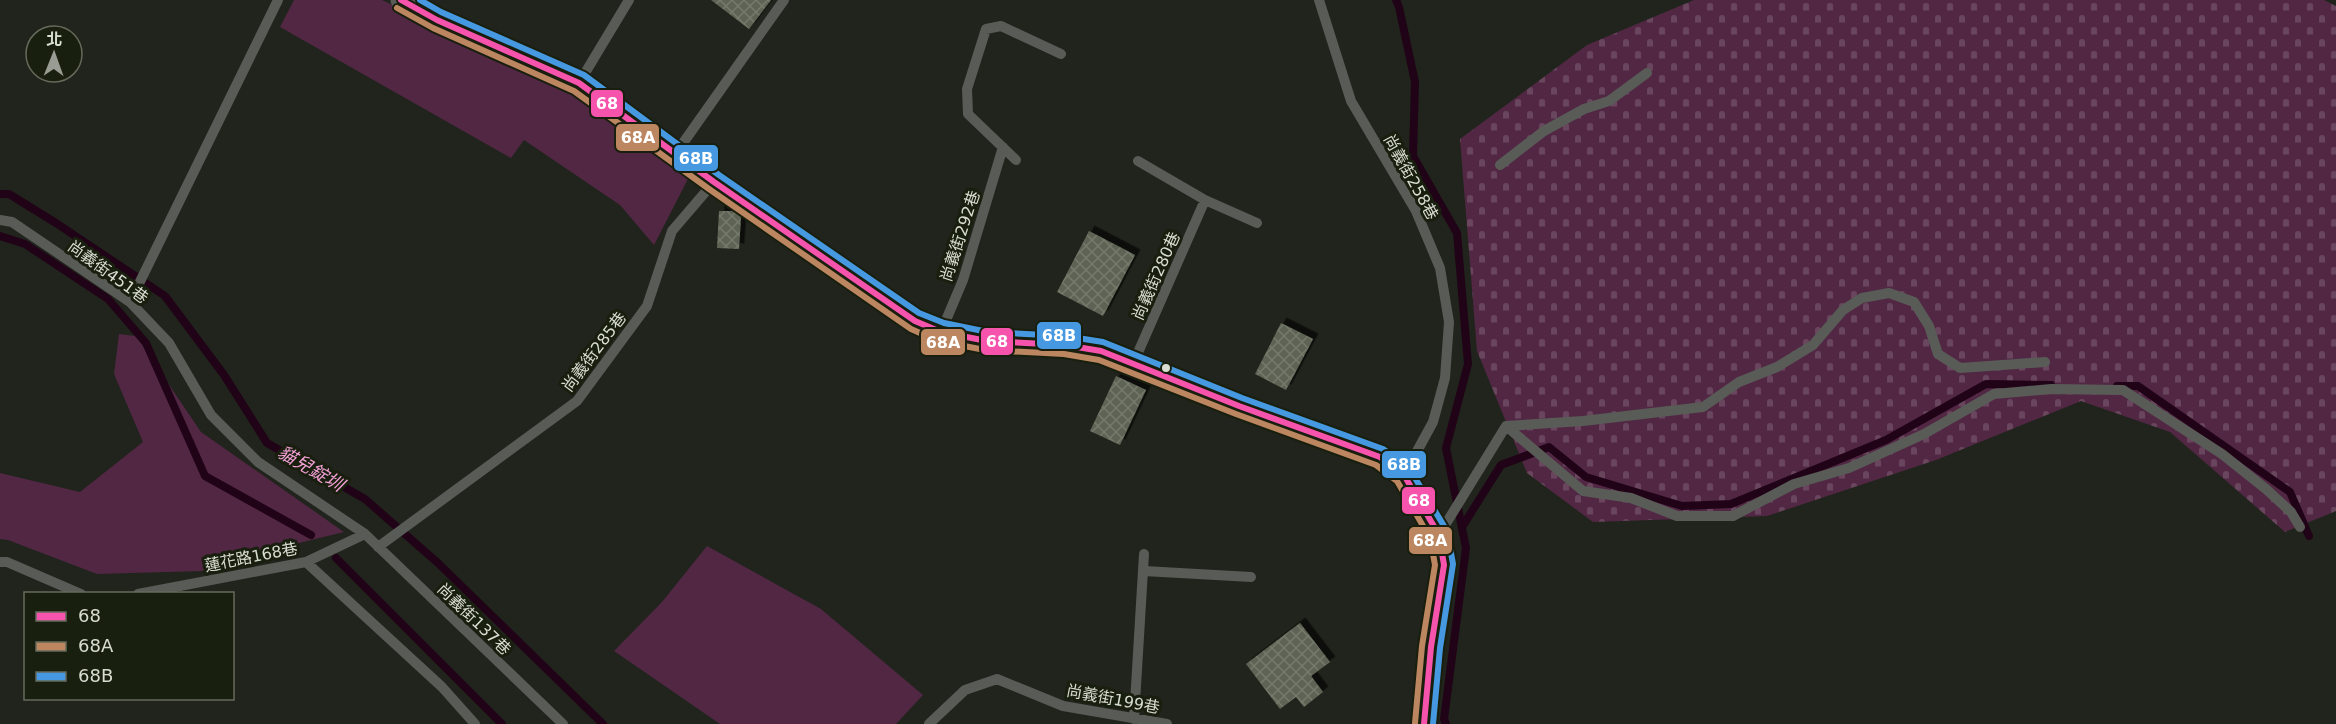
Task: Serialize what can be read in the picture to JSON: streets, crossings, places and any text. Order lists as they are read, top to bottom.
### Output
{
  "streets": {
    "lane": [
      "尚義街258巷",
      "尚義街292巷",
      "尚義街451巷",
      "尚義街280巷",
      "尚義街285巷",
      "蓮花路168巷",
      "尚義街137巷",
      "尚義街199巷"
    ]
  },
  "crossings": [
    ["尚義街451巷", "蓮花路168巷"],
    ["尚義街451巷", "尚義街137巷"],
    ["尚義街285巷", "尚義街137巷"],
    ["蓮花路168巷", "尚義街137巷"]
  ],
  "water": ["貓兒錠圳"],
  "lines": ["transit line 68", "transit line 68B", "transit line 68A"],
  "legend": ["68", "68A", "68B"],
  "north": "top"
}
